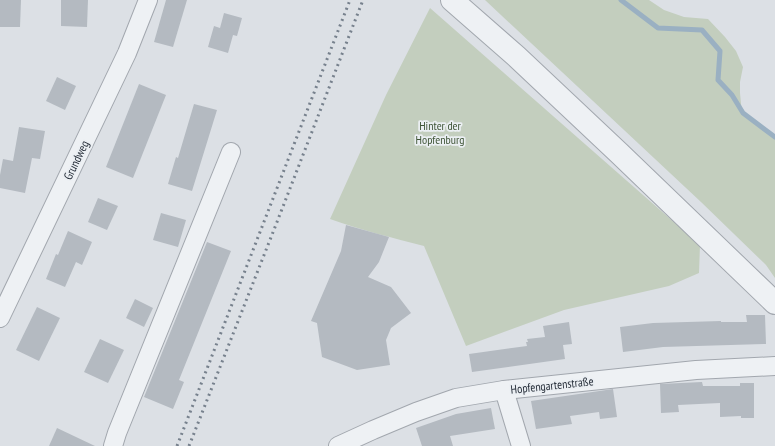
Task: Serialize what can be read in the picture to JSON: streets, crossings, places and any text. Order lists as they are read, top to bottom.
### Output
{
  "streets": {
    "street": ["Grundweg", "Hopfengartenstraße"]
  },
  "parks": ["Hinter der Hopfenburg"]
}
